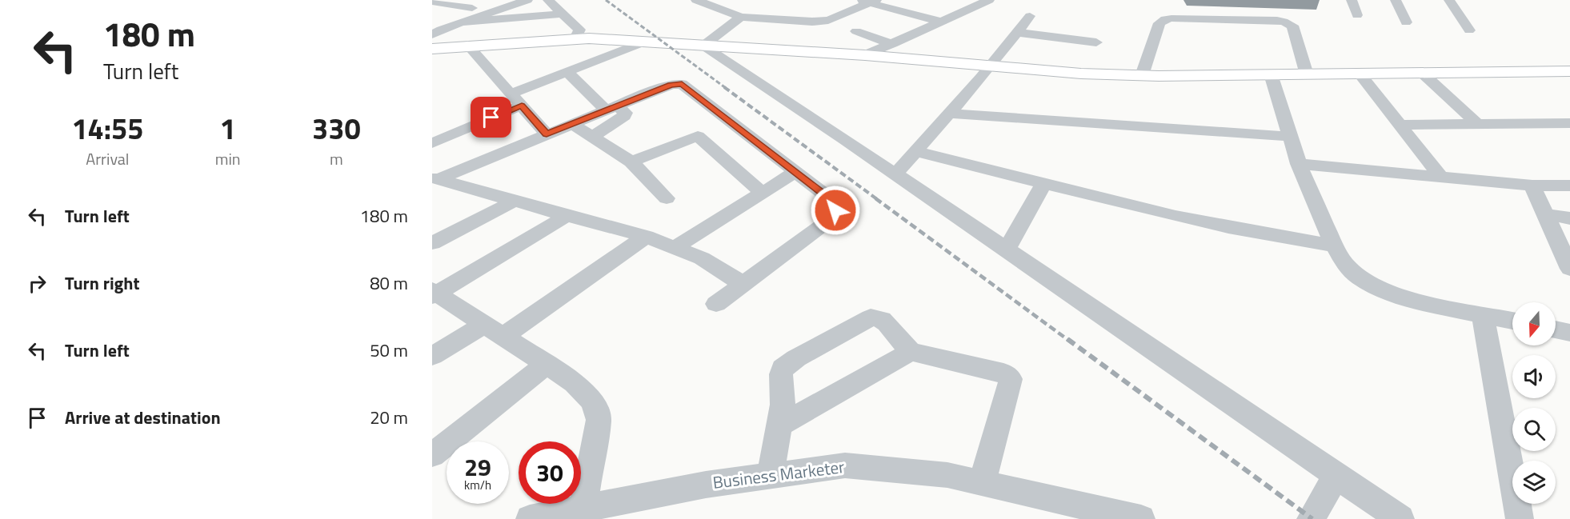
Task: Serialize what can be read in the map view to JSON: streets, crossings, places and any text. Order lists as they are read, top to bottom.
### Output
{
  "streets": {
    "street": ["Business Marketer"]
  },
  "north": "bottom",
  "page": {
    "turn": ["180 m", "Turn left"],
    "eta": [
      "14:55",
      "Arrival",
      "1",
      "min",
      "330",
      "m"
    ],
    "list": [
      {
        "name": "Turn left",
        "value": "180 m"
      },
      {
        "name": "Turn right",
        "value": "80 m"
      },
      {
        "name": "Turn left",
        "value": "50 m"
      },
      {
        "name": "Arrive at destination",
        "value": "20 m"
      }
    ],
    "speed": "29 km/h",
    "limit": "30"
  }
}
